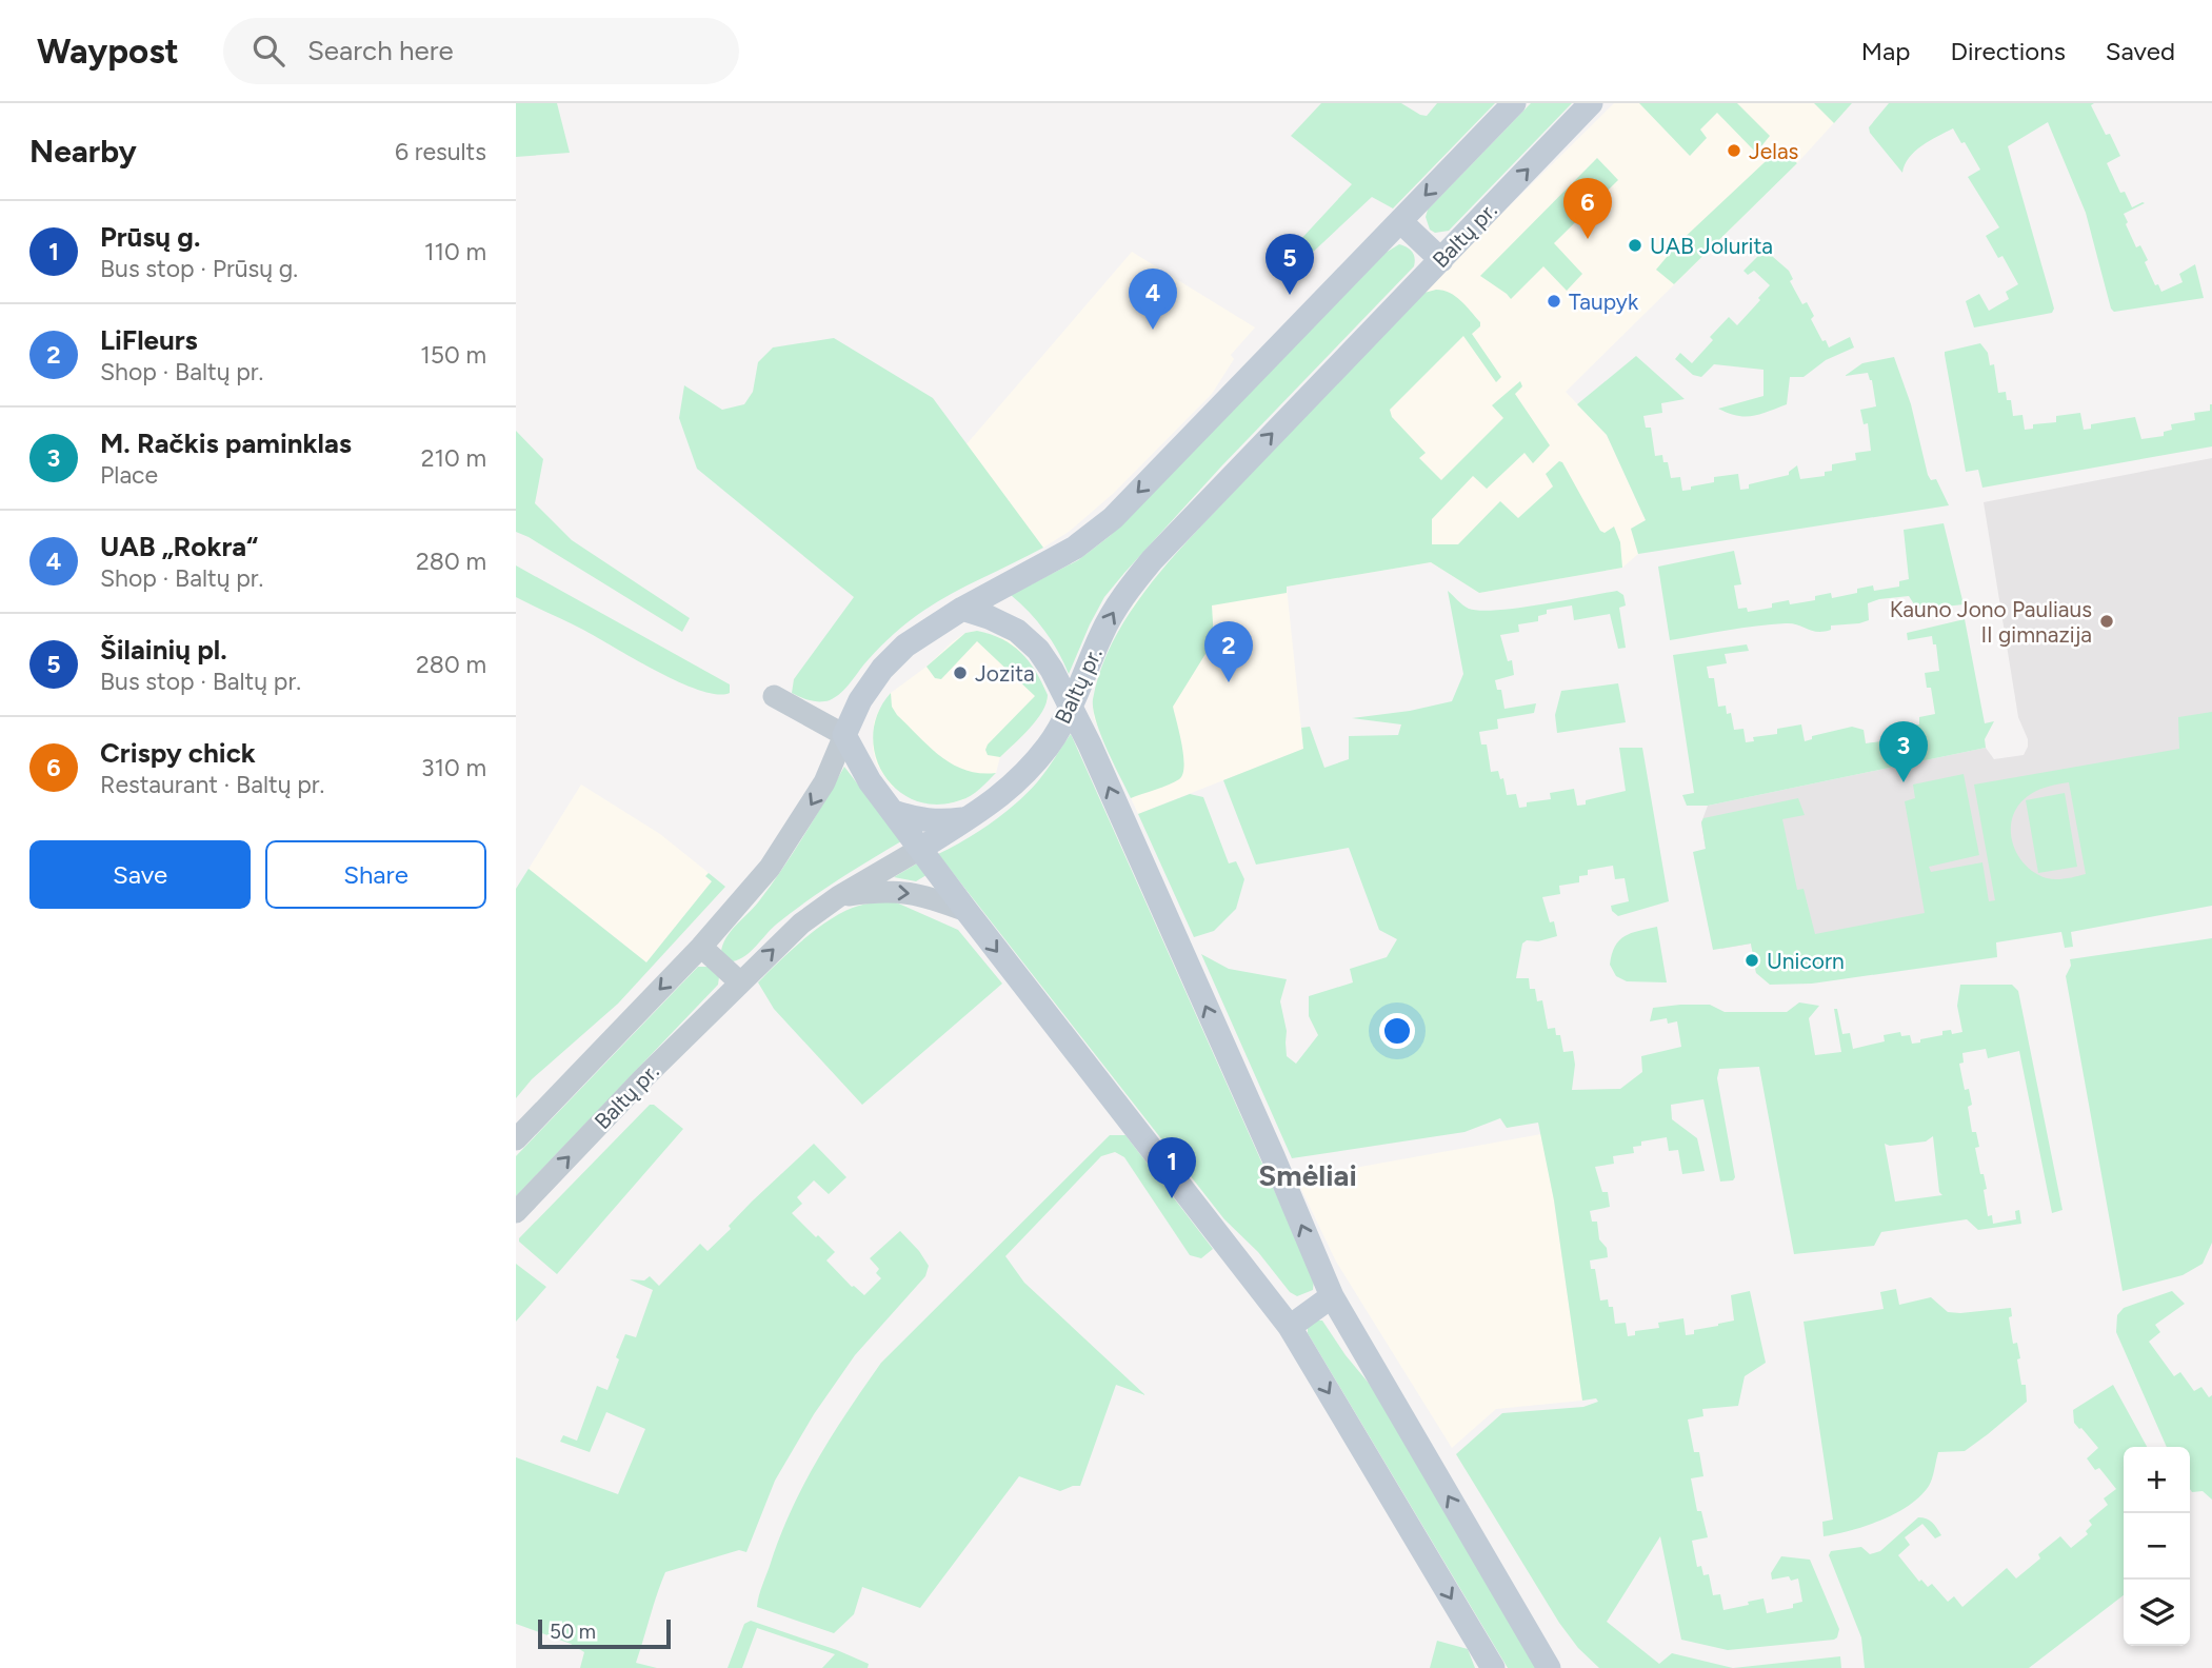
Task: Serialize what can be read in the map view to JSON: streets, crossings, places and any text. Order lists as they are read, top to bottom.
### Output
{
  "streets": {
    "main road": ["Baltų pr."]
  },
  "districts": ["Smėliai"],
  "places": [
    "Jelas",
    "UAB Jolurita",
    "Taupyk",
    "Kauno Jono Pauliaus II gimnazija",
    "Jozita",
    "Unicorn"
  ],
  "scale_bar": "50 m",
  "page": {
    "header": "Waypost",
    "search": "Search here",
    "nav": ["Map", "Directions", "Saved"],
    "heading": ["Nearby", "6 results"],
    "pins": [
      "6",
      "5",
      "4",
      "2",
      "3",
      "1"
    ],
    "list": [
      {
        "mark": "1",
        "name": "Prūsų g.",
        "note": "Bus stop · Prūsų g.",
        "value": "110 m"
      },
      {
        "mark": "2",
        "name": "LiFleurs",
        "note": "Shop · Baltų pr.",
        "value": "150 m"
      },
      {
        "mark": "3",
        "name": "M. Račkis paminklas",
        "note": "Place",
        "value": "210 m"
      },
      {
        "mark": "4",
        "name": "UAB „Rokra“",
        "note": "Shop · Baltų pr.",
        "value": "280 m"
      },
      {
        "mark": "5",
        "name": "Šilainių pl.",
        "note": "Bus stop · Baltų pr.",
        "value": "280 m"
      },
      {
        "mark": "6",
        "name": "Crispy chick",
        "note": "Restaurant · Baltų pr.",
        "value": "310 m"
      }
    ],
    "buttons": ["Save", "Share"],
    "map_buttons": ["+", "−"],
    "scale": "50 m"
  }
}
